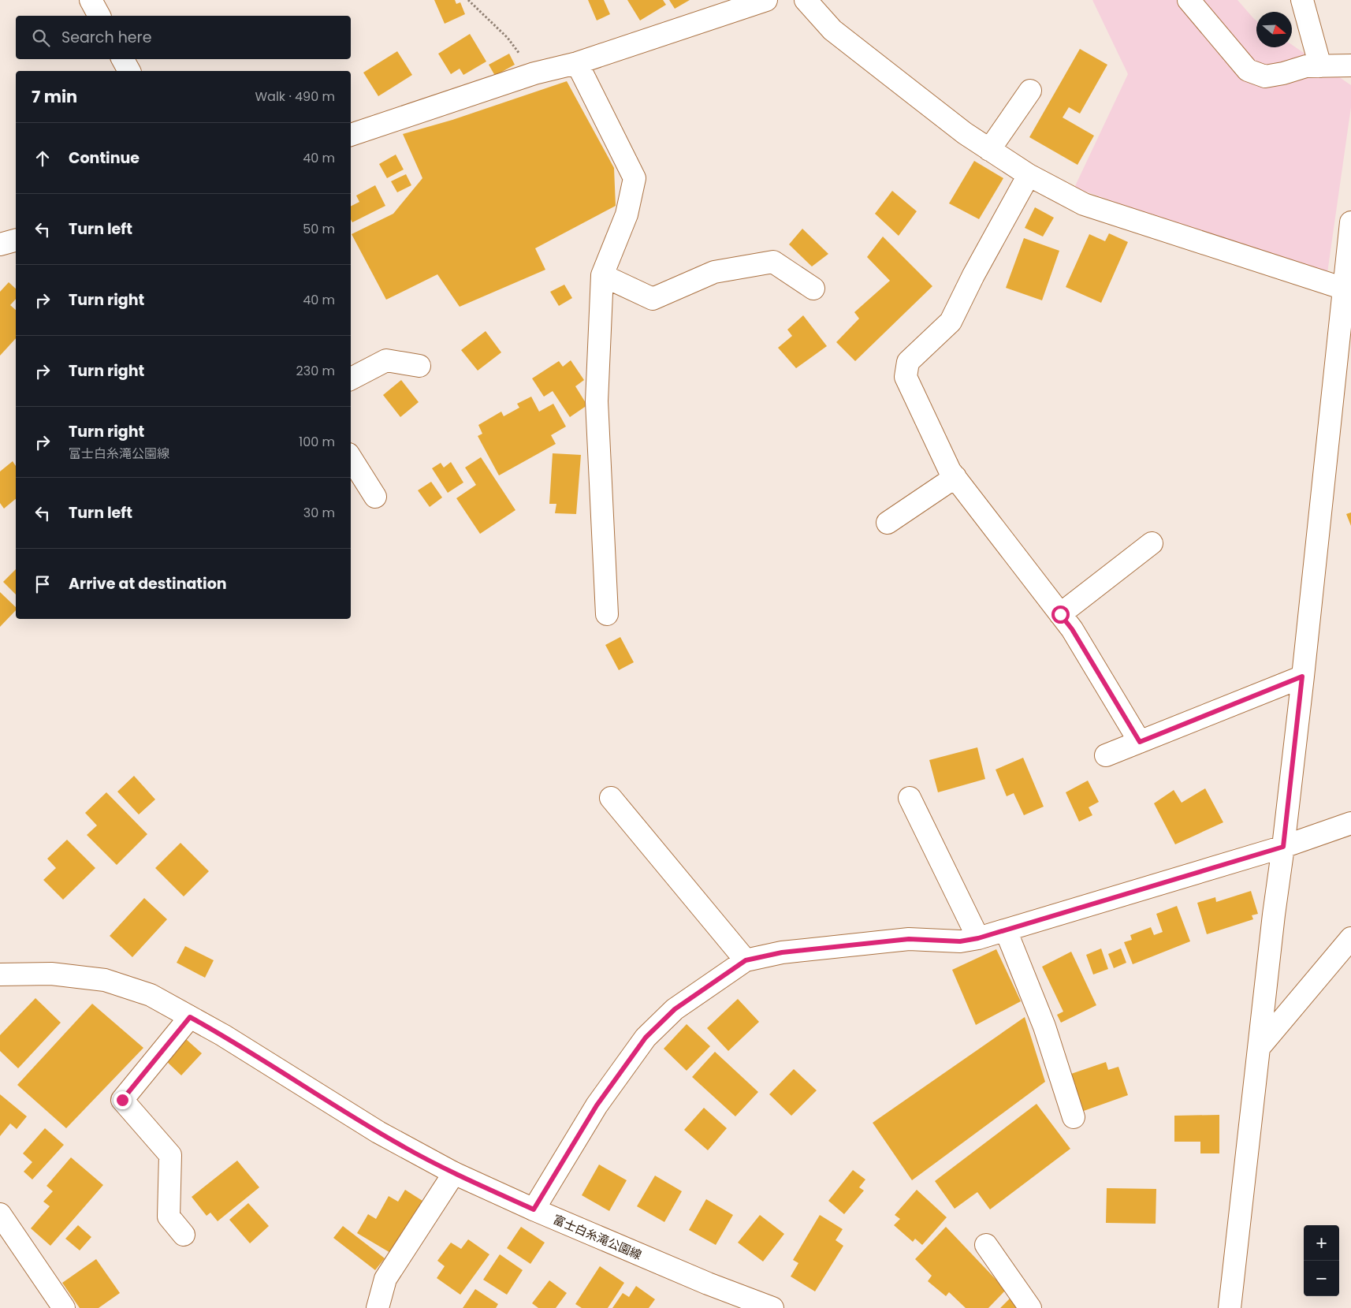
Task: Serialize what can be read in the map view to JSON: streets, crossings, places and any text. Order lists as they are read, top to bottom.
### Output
{
  "streets": {
    "street": ["富士白糸滝公園線"]
  },
  "north": "right",
  "page": {
    "search": "Search here",
    "heading": ["7 min", "Walk · 490 m"],
    "list": [
      ["Continue", "40 m"],
      ["Turn left", "50 m"],
      ["Turn right", "40 m"],
      ["Turn right", "230 m"],
      ["Turn right", "富士白糸滝公園線", "100 m"],
      ["Turn left", "30 m"],
      "Arrive at destination"
    ],
    "map_buttons": ["+", "−"]
  }
}
